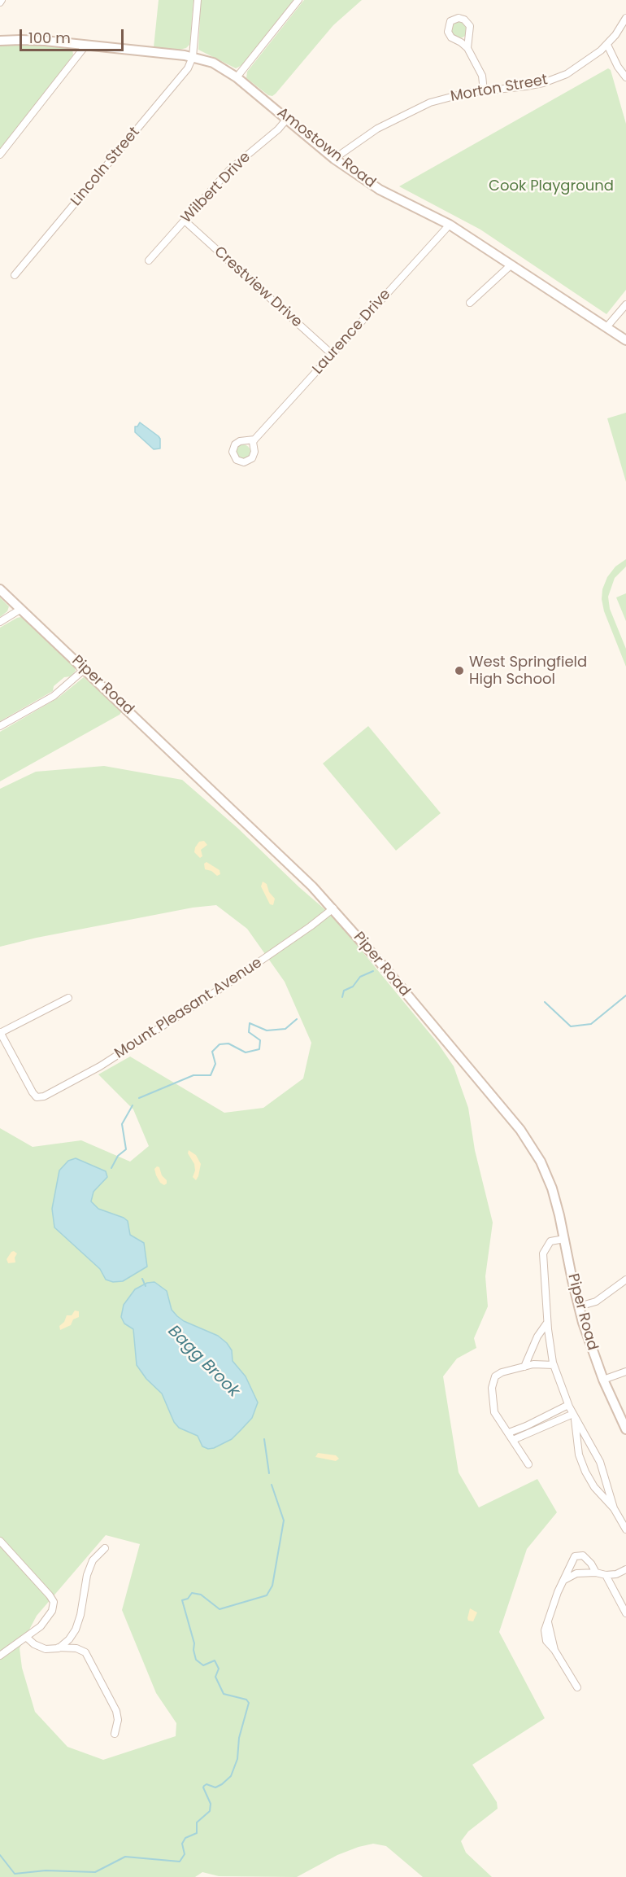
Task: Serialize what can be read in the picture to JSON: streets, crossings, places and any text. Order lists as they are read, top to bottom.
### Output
{
  "streets": {
    "main road": ["Amostown Road", "Piper Road"],
    "street": [
      "Morton Street",
      "Lincoln Street",
      "Wilbert Drive",
      "Crestview Drive",
      "Laurence Drive",
      "Mount Pleasant Avenue"
    ]
  },
  "crossings": [
    ["Morton Street", "Amostown Road"],
    ["Amostown Road", "Lincoln Street"],
    ["Amostown Road", "Wilbert Drive"],
    ["Amostown Road", "Laurence Drive"],
    ["Wilbert Drive", "Crestview Drive"],
    ["Crestview Drive", "Laurence Drive"],
    ["Piper Road", "Mount Pleasant Avenue"]
  ],
  "water": ["Bagg Brook"],
  "parks": ["Cook Playground"],
  "places": ["West Springfield High School"],
  "scale_bar": "100 m"
}
